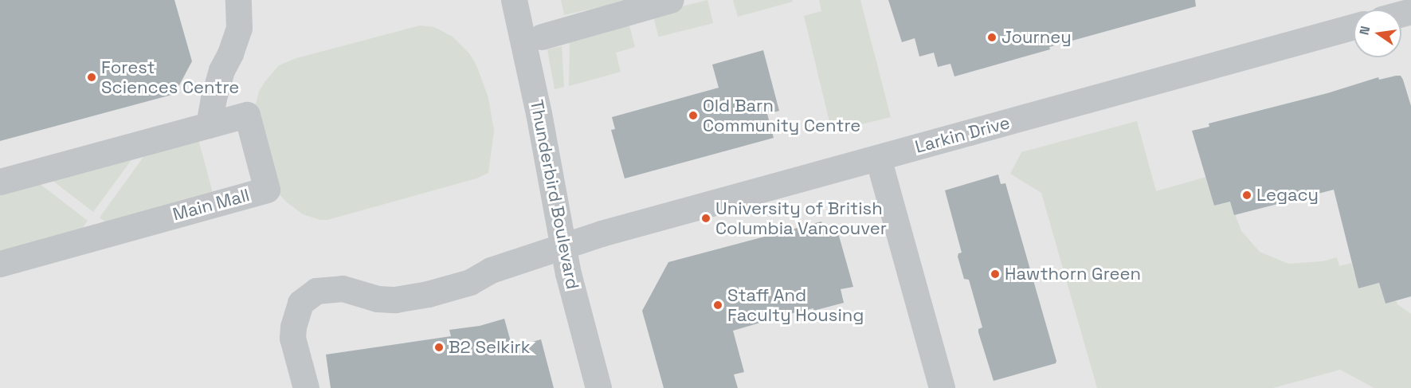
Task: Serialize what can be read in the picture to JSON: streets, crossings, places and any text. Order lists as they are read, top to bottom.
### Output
{
  "streets": {
    "street": ["Larkin Drive", "Thunderbird Boulevard", "Main Mall"]
  },
  "crossings": [
    ["Larkin Drive", "Thunderbird Boulevard"]
  ],
  "places": [
    "Journey",
    "Forest Sciences Centre",
    "Old Barn Community Centre",
    "Legacy",
    "University of British Columbia Vancouver",
    "Hawthorn Green",
    "Staff And Faculty Housing",
    "B2 Selkirk"
  ],
  "north": "left"
}
